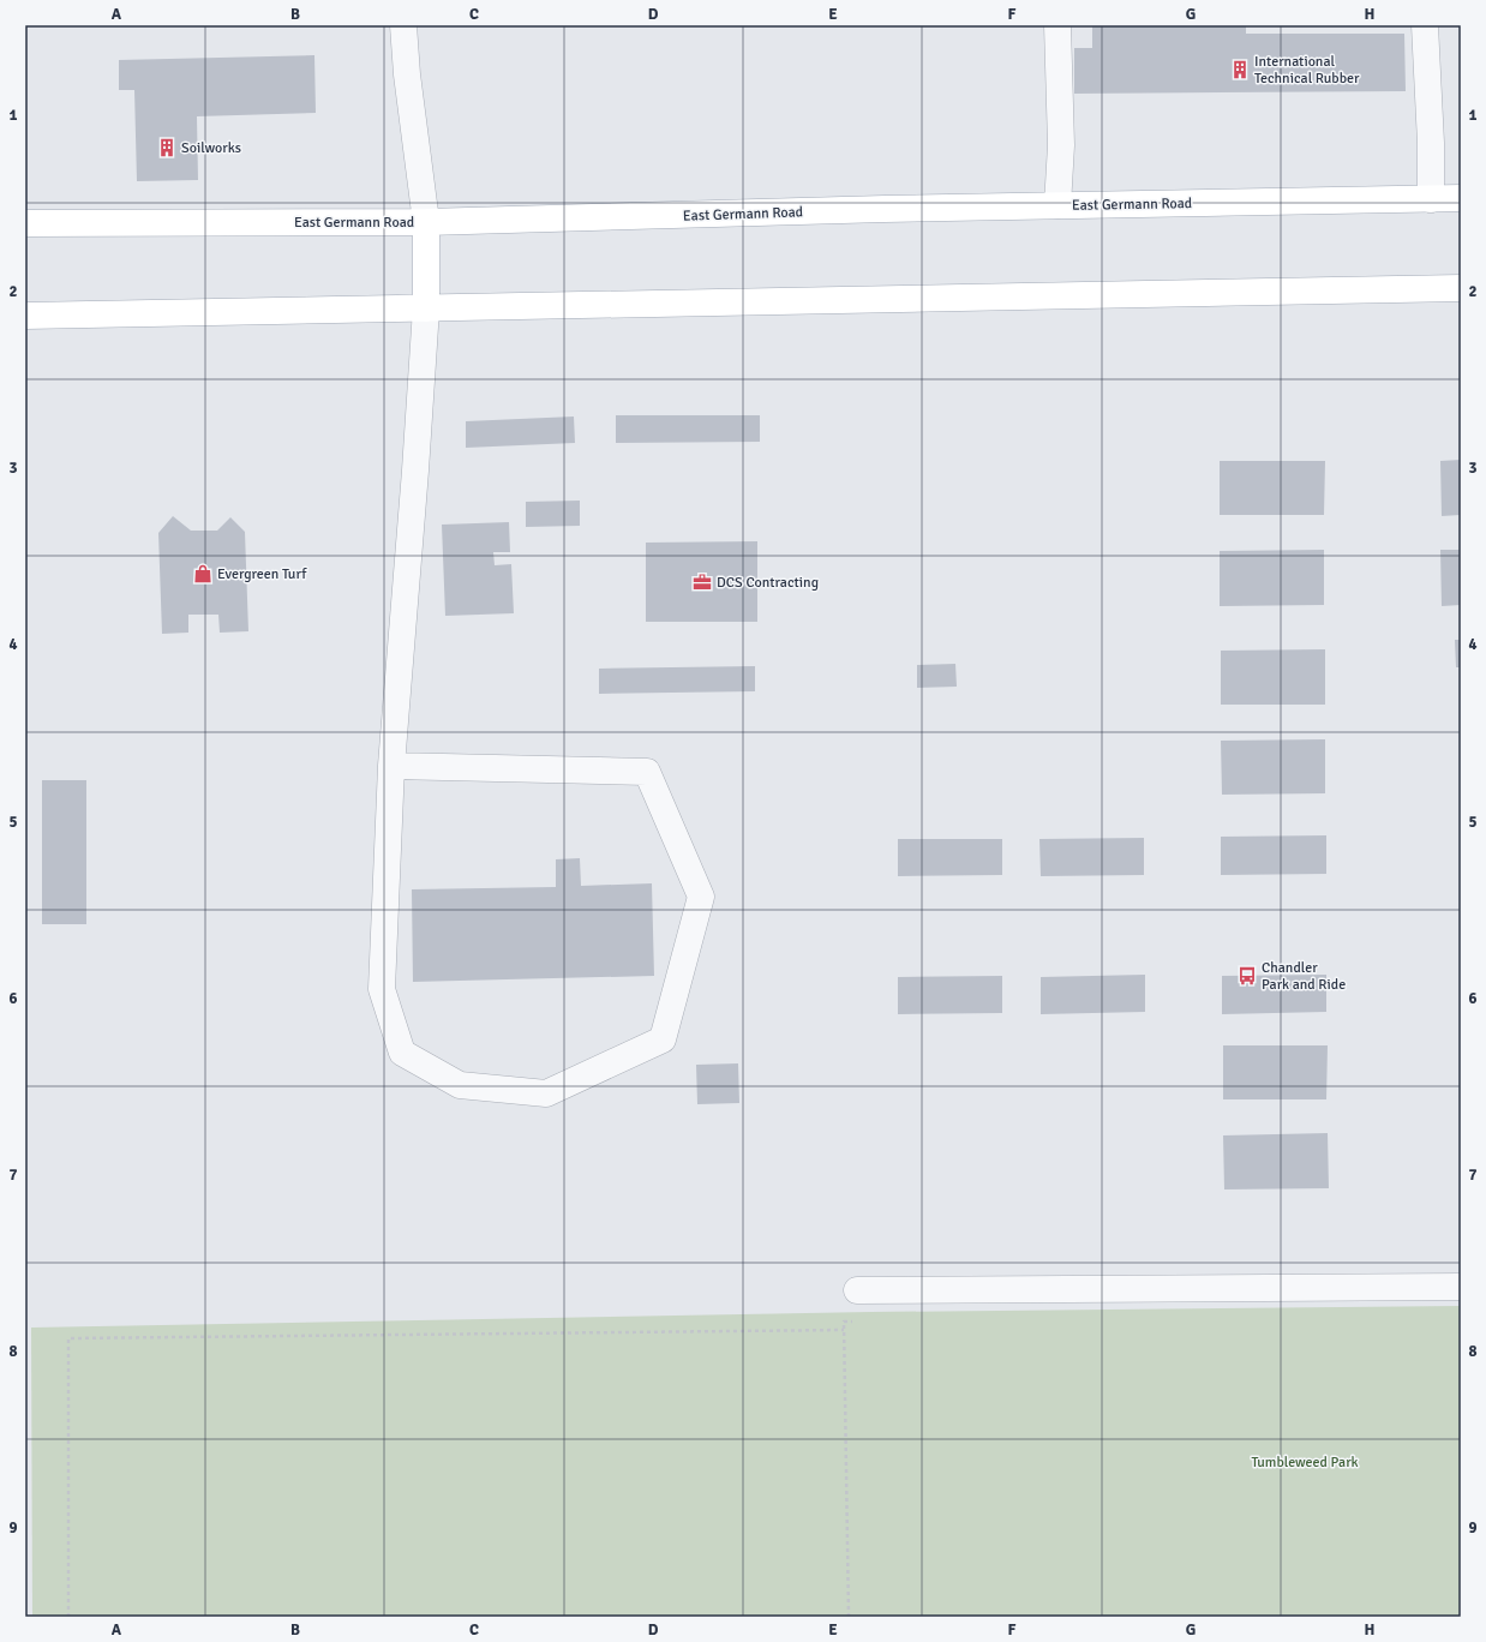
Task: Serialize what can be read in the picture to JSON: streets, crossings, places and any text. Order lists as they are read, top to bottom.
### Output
{
  "streets": {
    "main road": ["East Germann Road"]
  },
  "parks": ["Tumbleweed Park"],
  "places": {
    "building": ["International Technical Rubber", "Soilworks"],
    "shop": ["Evergreen Turf"],
    "office": ["DCS Contracting"],
    "bus stop": ["Chandler Park and Ride"]
  },
  "grid": {
    "columns": [
      "A",
      "B",
      "C",
      "D",
      "E",
      "F",
      "G",
      "H"
    ],
    "rows": [
      "1",
      "2",
      "3",
      "4",
      "5",
      "6",
      "7",
      "8",
      "9"
    ]
  }
}
